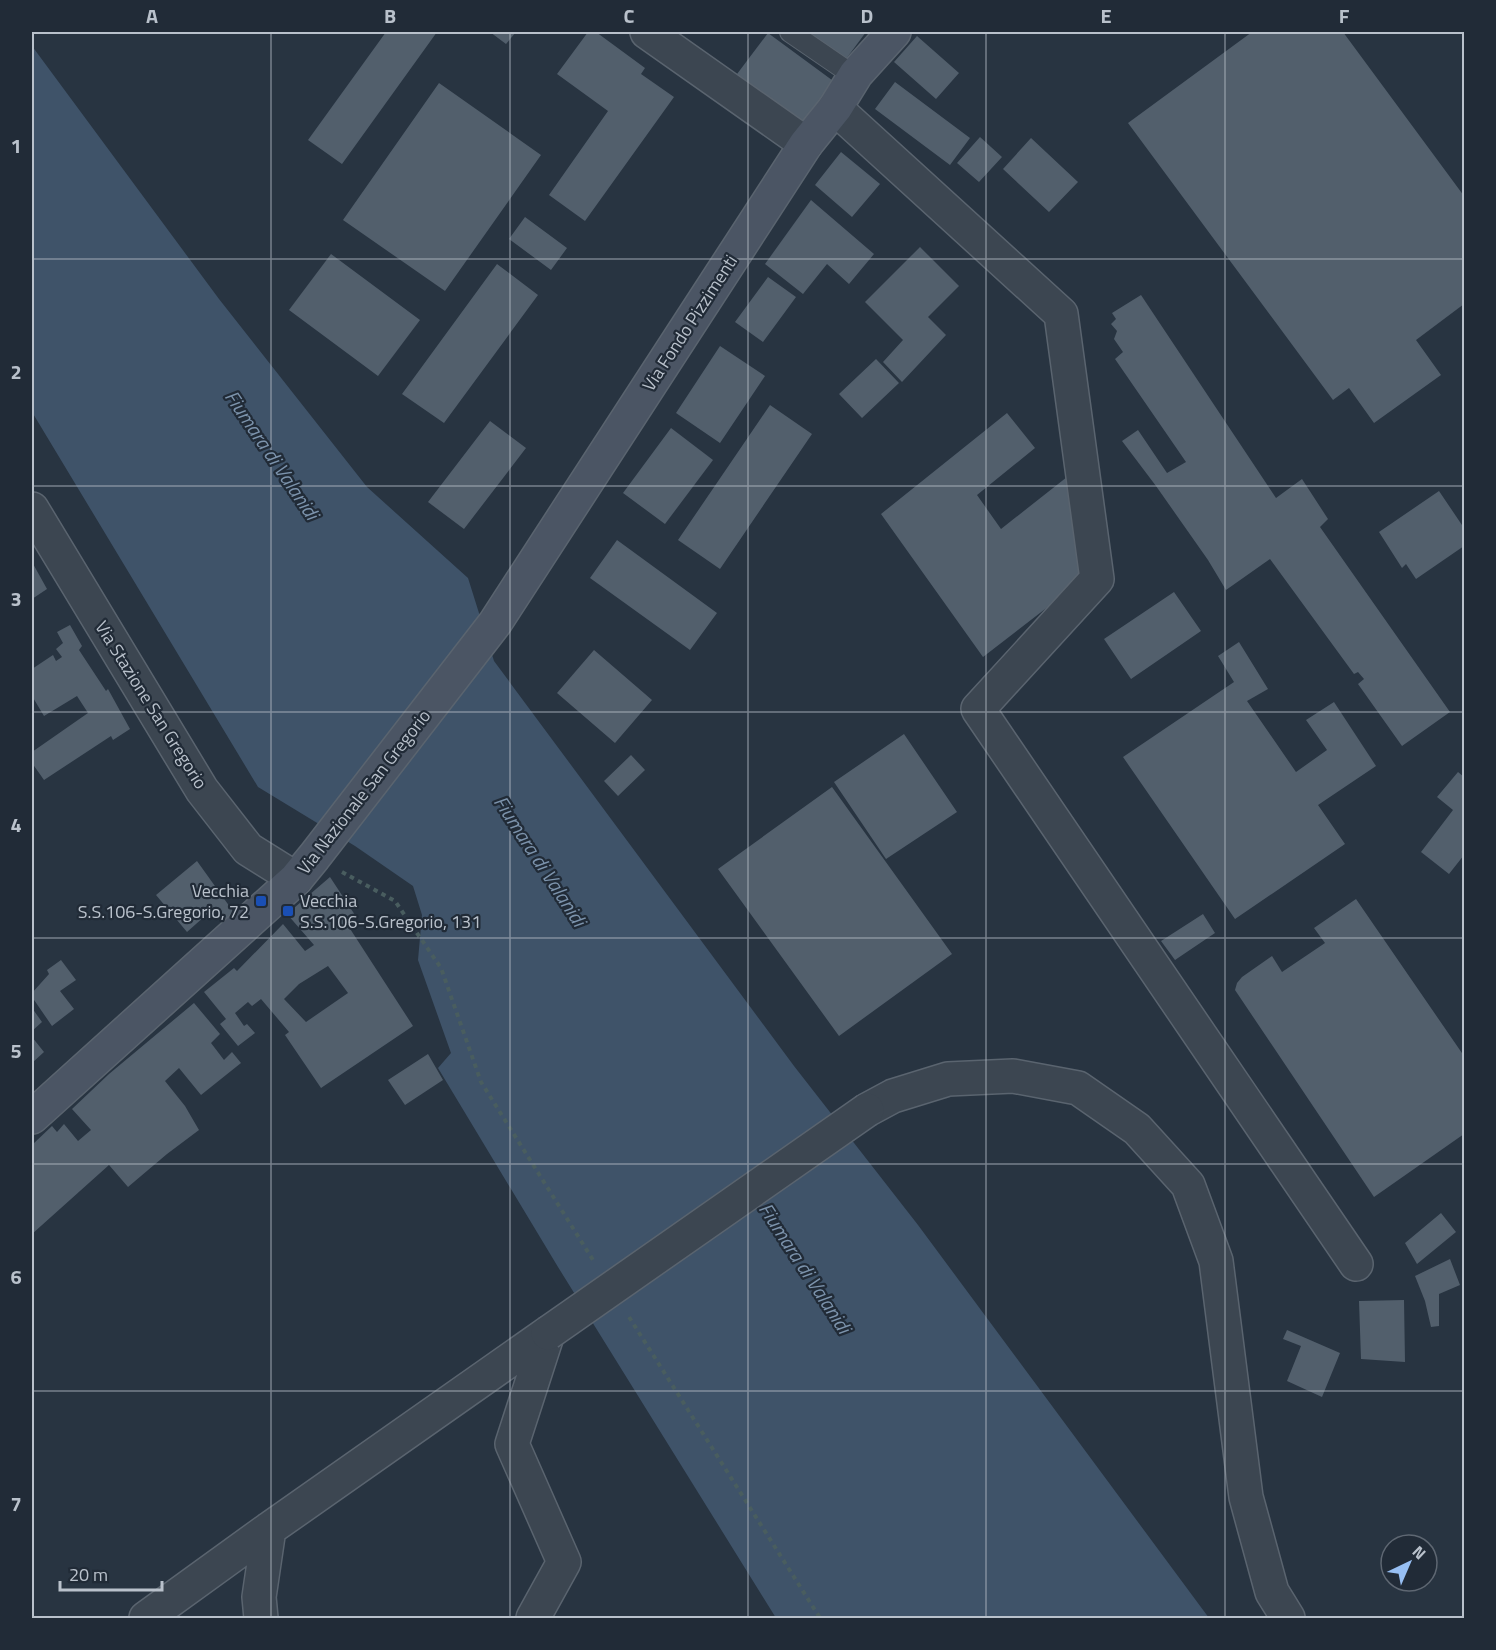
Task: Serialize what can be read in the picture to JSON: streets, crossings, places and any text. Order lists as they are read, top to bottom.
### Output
{
  "streets": {
    "street": ["Via Fondo Pizzimenti", "Via Stazione San Gregorio", "Via Nazionale San Gregorio"]
  },
  "crossings": [
    ["Via Fondo Pizzimenti", "Via Nazionale San Gregorio"],
    ["Via Stazione San Gregorio", "Via Nazionale San Gregorio"]
  ],
  "water": ["Fiumara di Valanidi"],
  "places": {
    "transit": ["Vecchia S.S.106-S.Gregorio, 72", "Vecchia S.S.106-S.Gregorio, 131"]
  },
  "scale_bar": "20 m",
  "north": "top right",
  "grid": {
    "columns": [
      "A",
      "B",
      "C",
      "D",
      "E",
      "F"
    ],
    "rows": [
      "1",
      "2",
      "3",
      "4",
      "5",
      "6",
      "7"
    ]
  }
}
